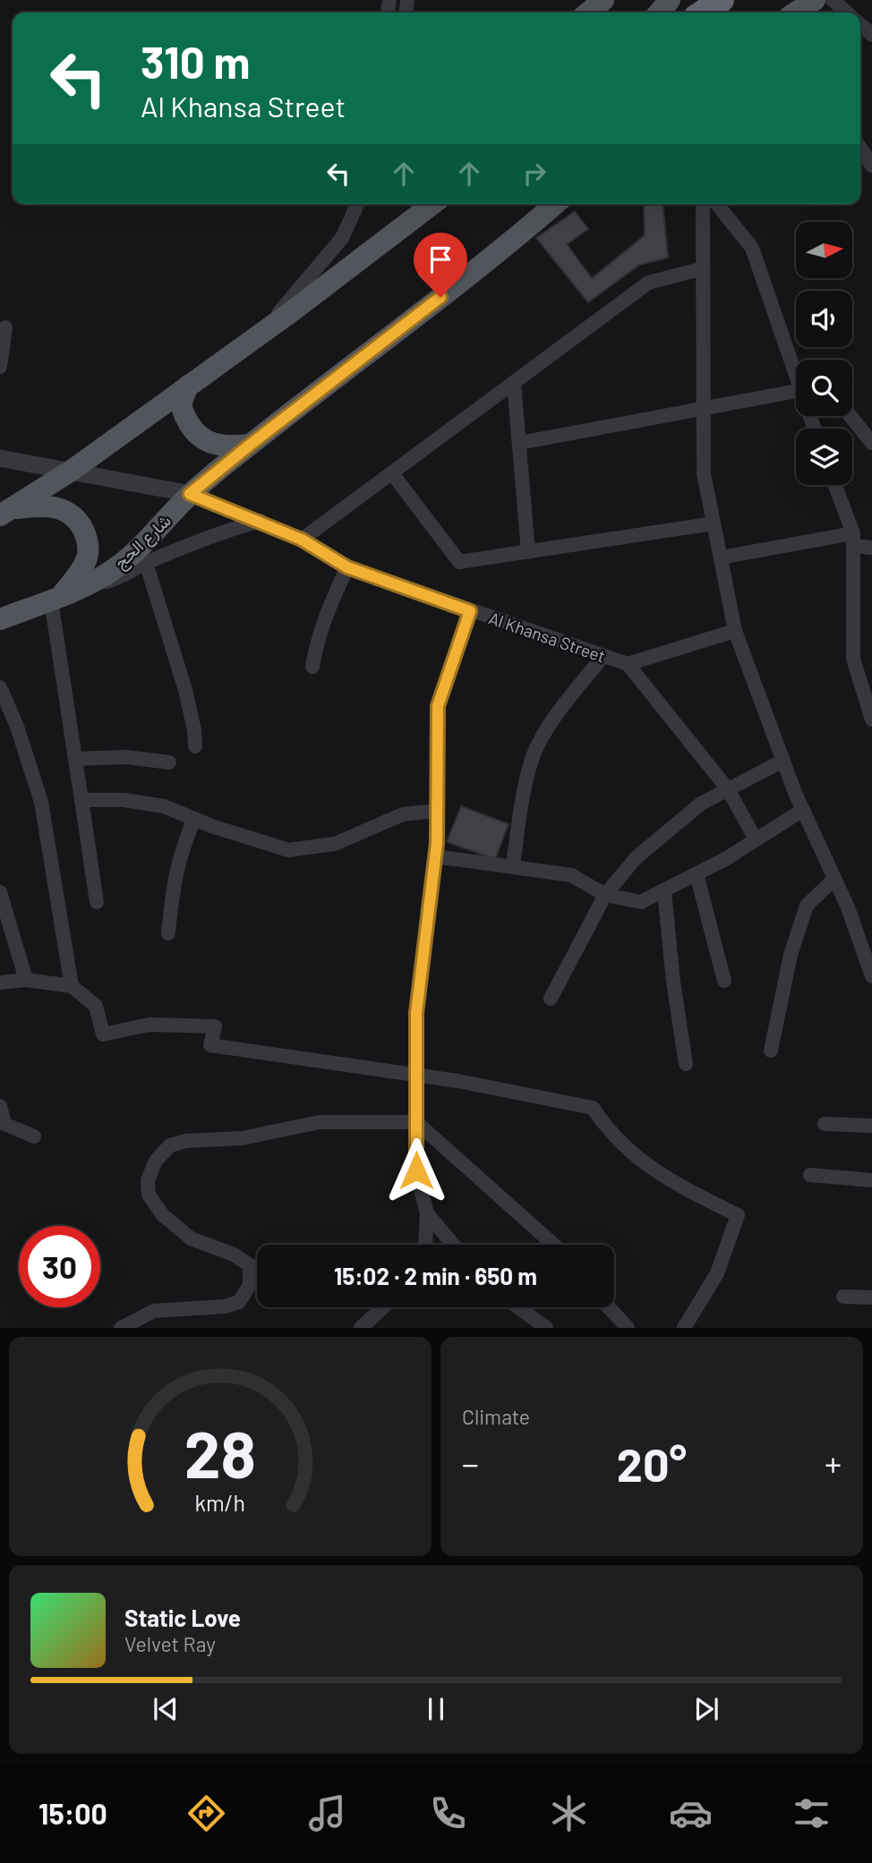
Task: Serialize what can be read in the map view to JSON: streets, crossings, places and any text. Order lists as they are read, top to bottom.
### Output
{
  "streets": {
    "main road": ["شارع الحج"],
    "street": ["Al Khansa Street"]
  },
  "crossings": [
    ["شارع الحج", "Al Khansa Street"]
  ],
  "north": "right",
  "page": {
    "turn": ["310 m", "Al Khansa Street"],
    "limit": "30",
    "trip": "15:02 · 2 min · 650 m",
    "tile": "Climate",
    "heat": ["−", "20°", "+"],
    "song": ["Static Love", "Velvet Ray"],
    "tabs": "15:00",
    "gauge": ["28", "km/h"]
  }
}
